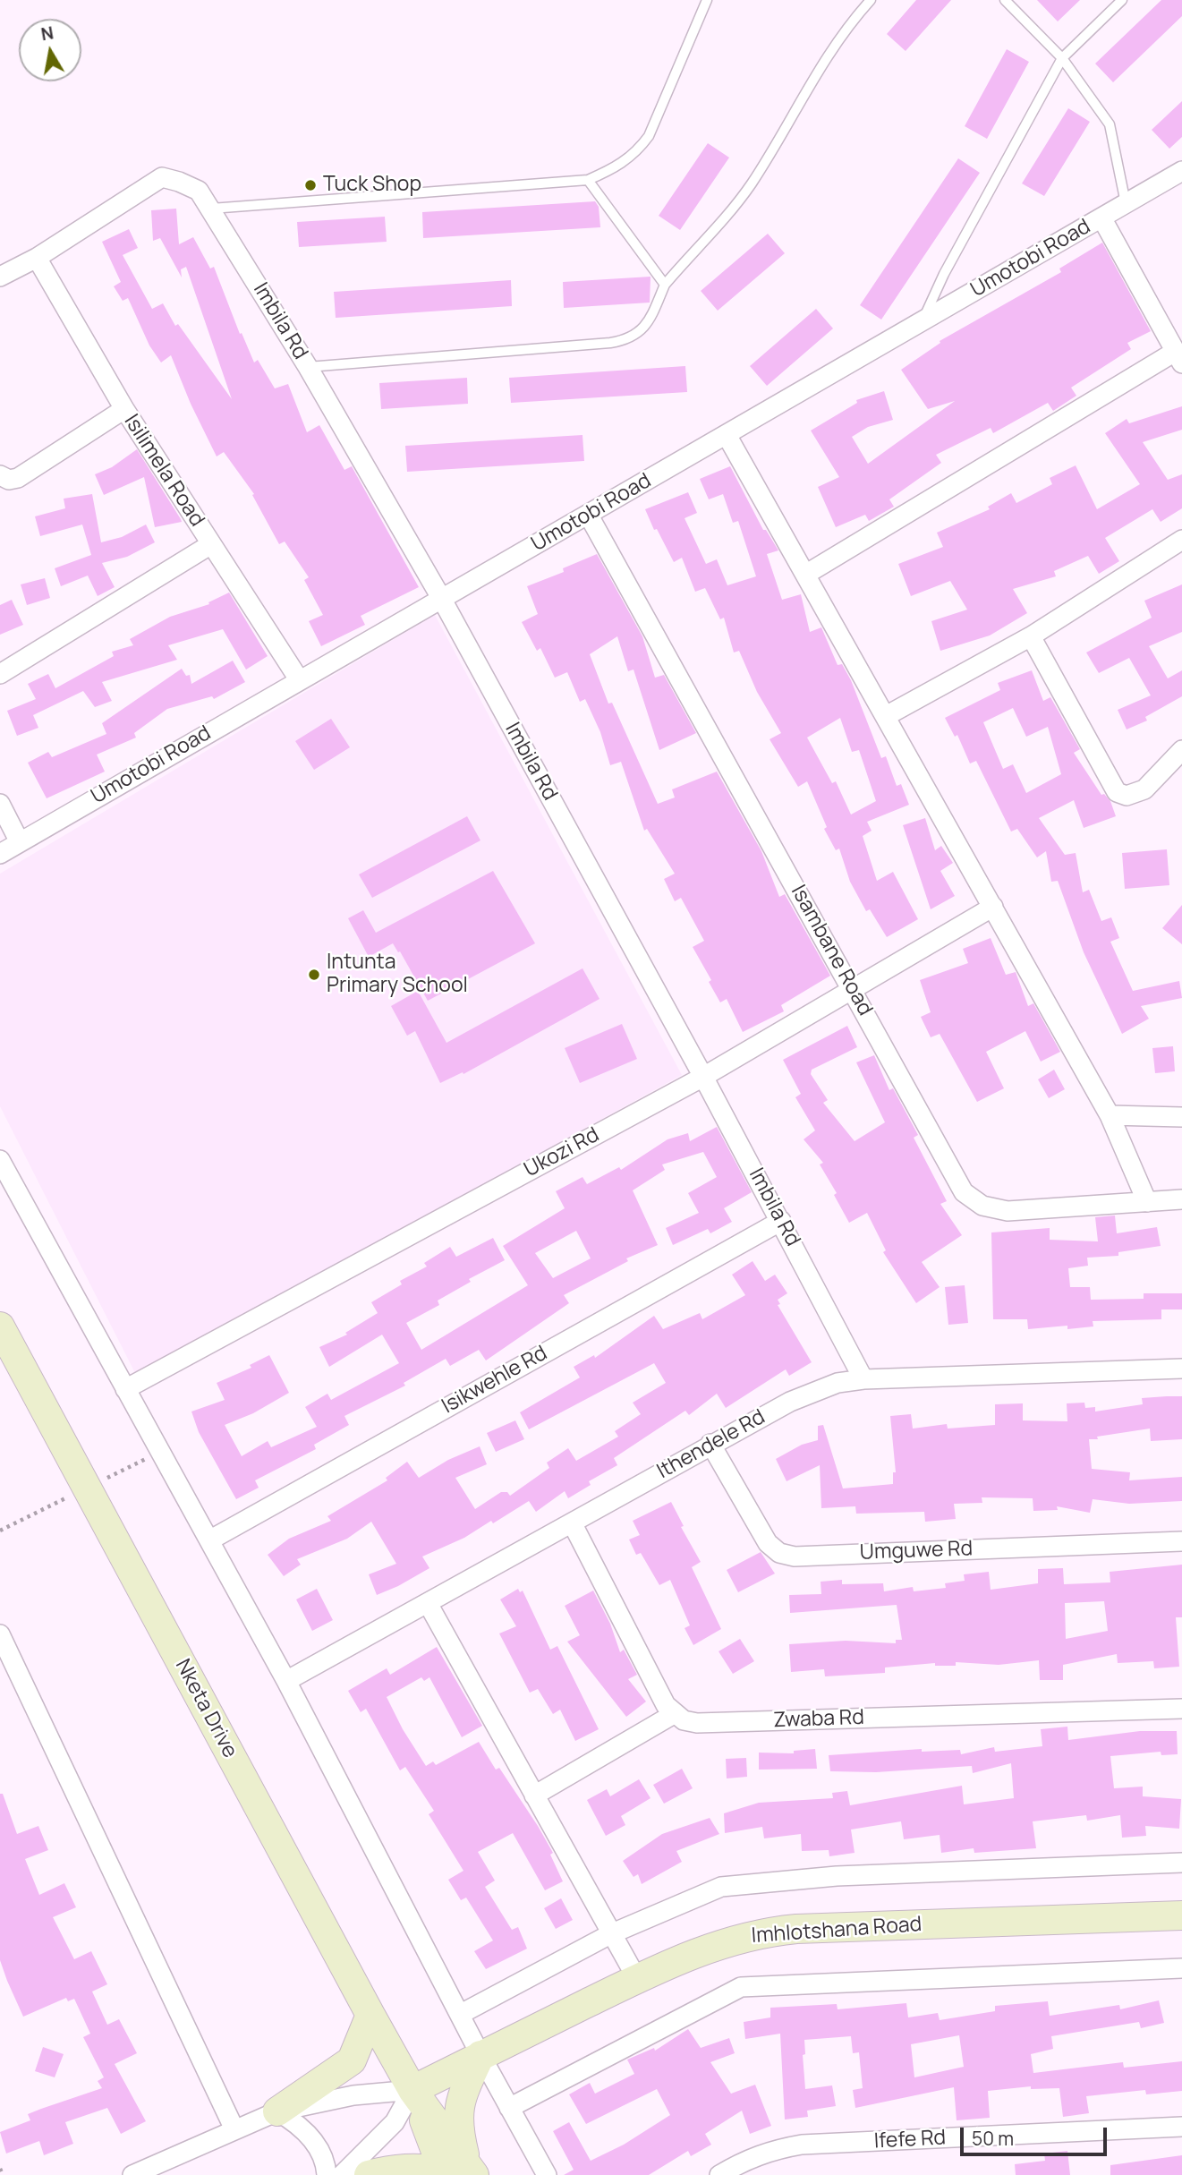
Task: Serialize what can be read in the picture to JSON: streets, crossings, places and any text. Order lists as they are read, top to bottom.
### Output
{
  "streets": {
    "street": [
      "Umotobi Road",
      "Imbila Rd",
      "Isilimela Road",
      "Isambane Road",
      "Ukozi Rd",
      "Isikwehle Rd",
      "Ithendele Rd",
      "Umguwe Rd",
      "Nketa Drive",
      "Zwaba Rd",
      "Imhlotshana Road",
      "Ifefe Rd"
    ]
  },
  "crossings": [
    ["Umotobi Road", "Imbila Rd"],
    ["Umotobi Road", "Isilimela Road"],
    ["Umotobi Road", "Isambane Road"],
    ["Imbila Rd", "Isilimela Road"],
    ["Imbila Rd", "Ukozi Rd"],
    ["Imbila Rd", "Isikwehle Rd"],
    ["Imbila Rd", "Ithendele Rd"],
    ["Isambane Road", "Ukozi Rd"],
    ["Ithendele Rd", "Umguwe Rd"],
    ["Nketa Drive", "Imhlotshana Road"]
  ],
  "places": ["Tuck Shop", "Intunta Primary School"],
  "scale_bar": "50 m",
  "north": "top"
}
